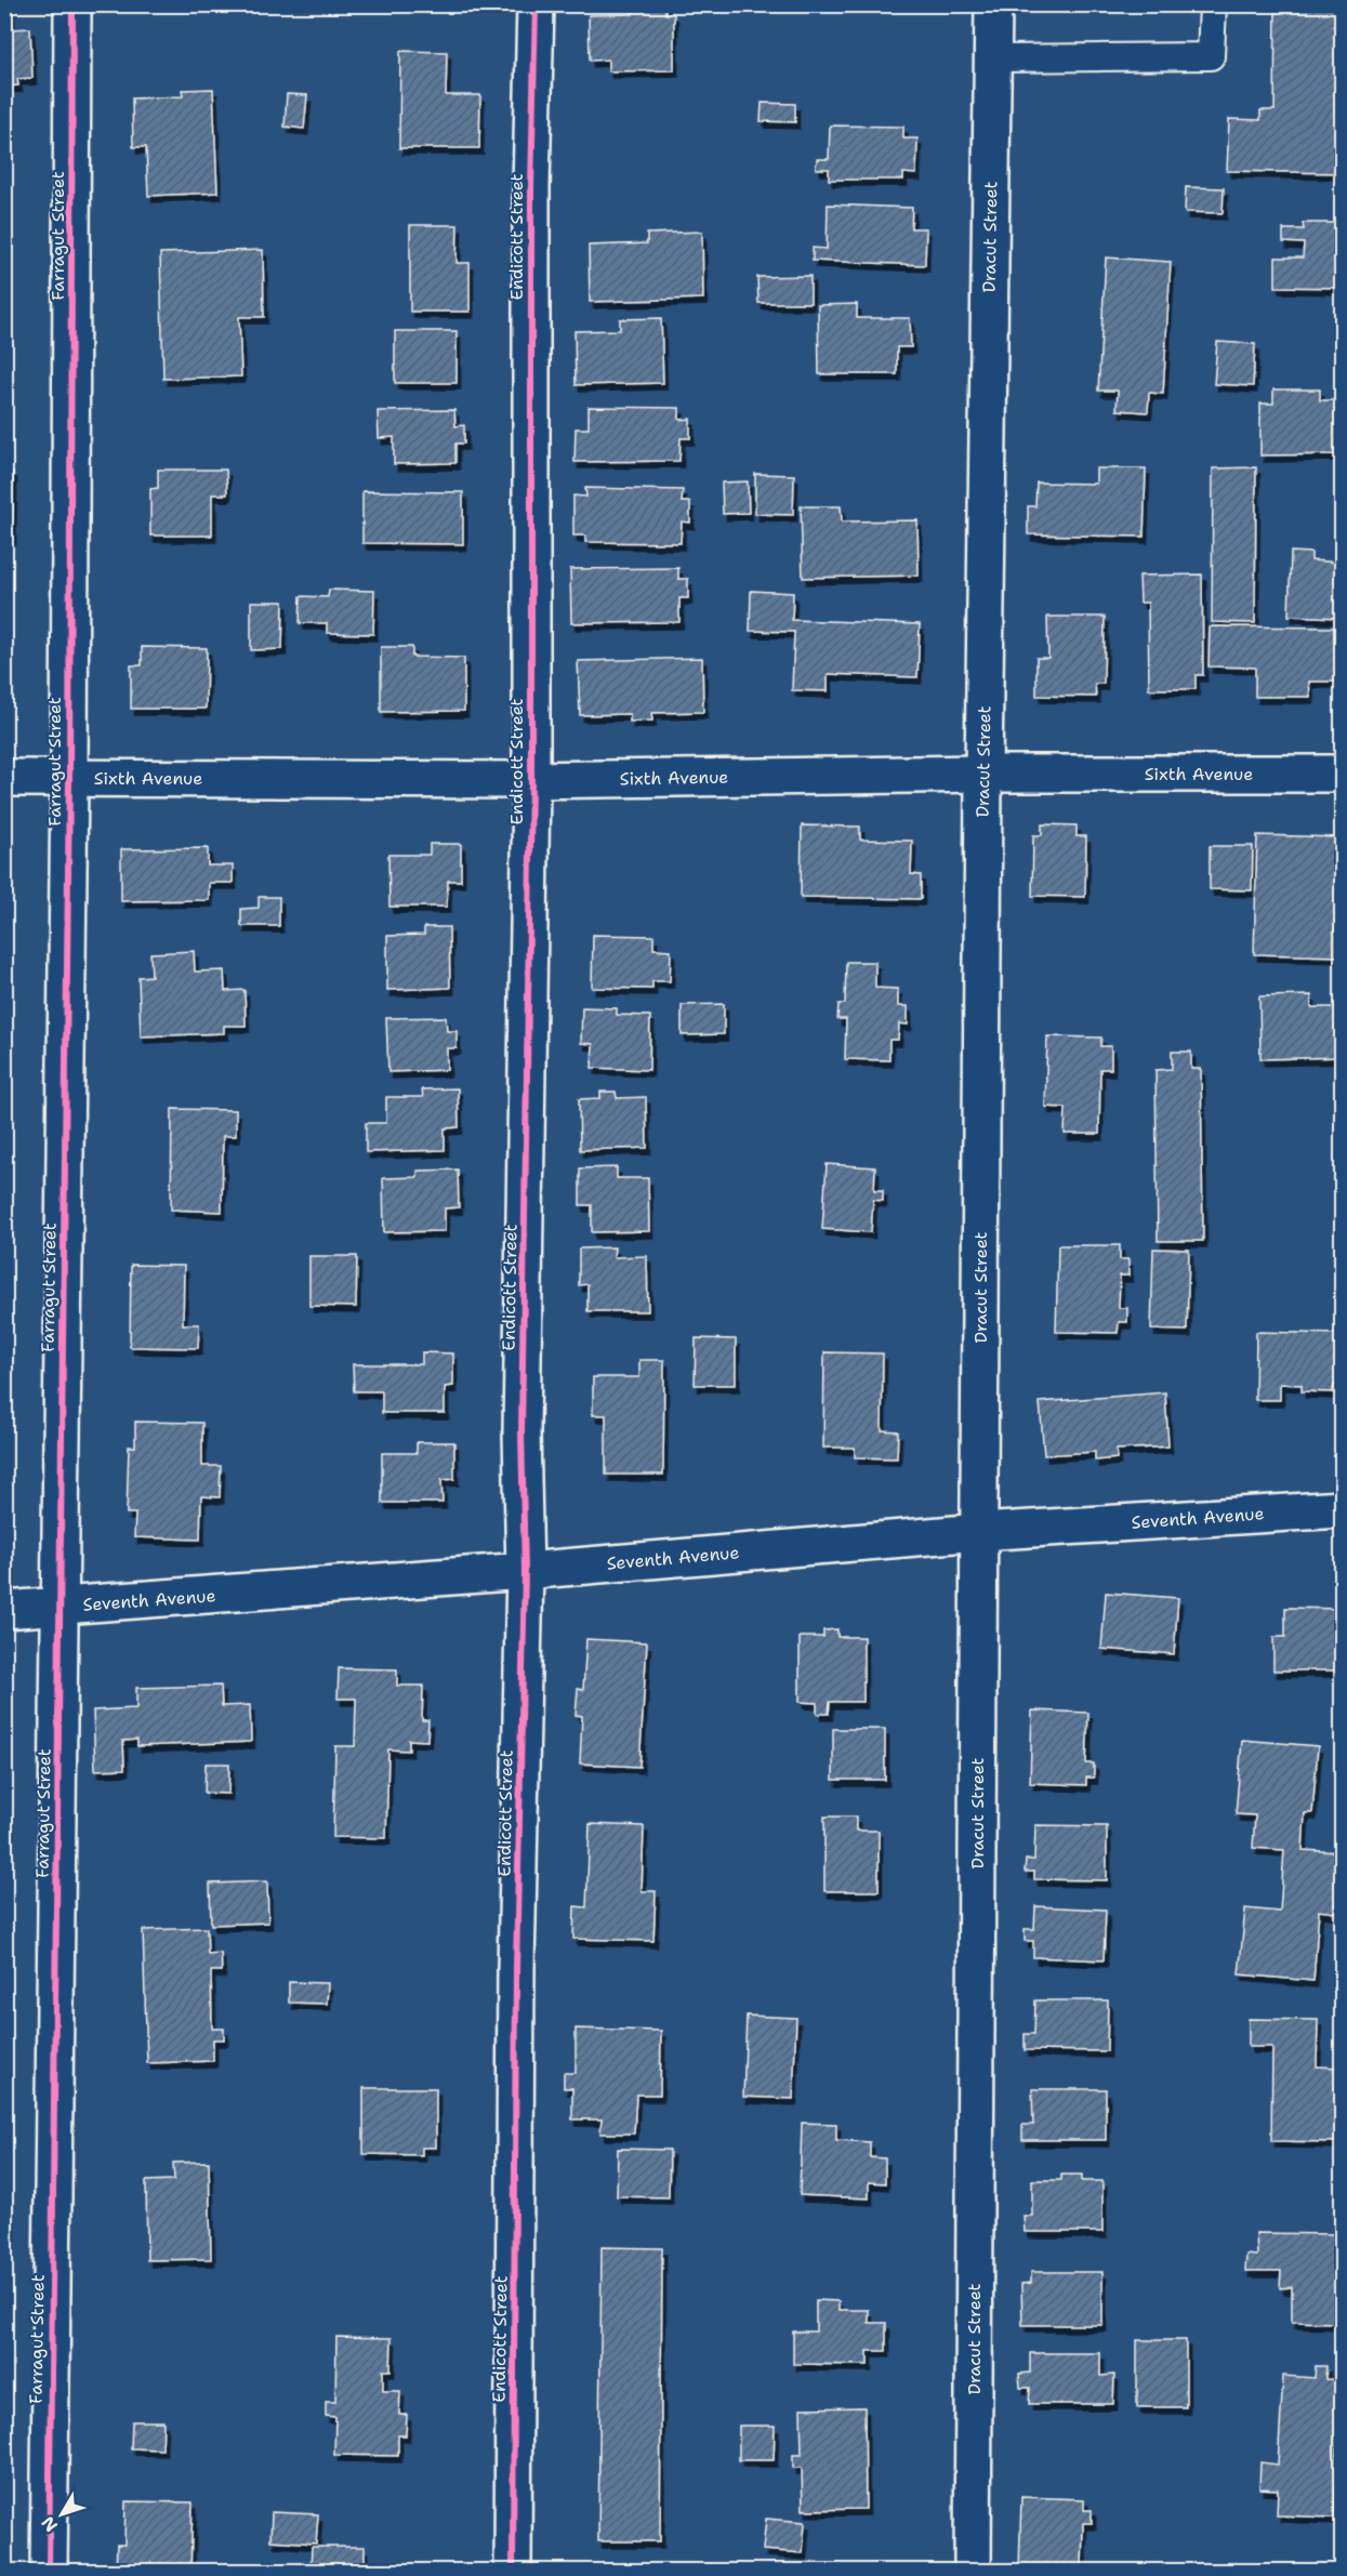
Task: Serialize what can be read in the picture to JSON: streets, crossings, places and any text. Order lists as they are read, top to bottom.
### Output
{
  "streets": {
    "street": [
      "Farragut Street",
      "Endicott Street",
      "Dracut Street",
      "Sixth Avenue",
      "Seventh Avenue"
    ]
  },
  "crossings": [
    ["Farragut Street", "Sixth Avenue"],
    ["Farragut Street", "Seventh Avenue"],
    ["Endicott Street", "Sixth Avenue"],
    ["Endicott Street", "Seventh Avenue"],
    ["Dracut Street", "Sixth Avenue"],
    ["Dracut Street", "Seventh Avenue"]
  ],
  "north": "bottom left"
}
